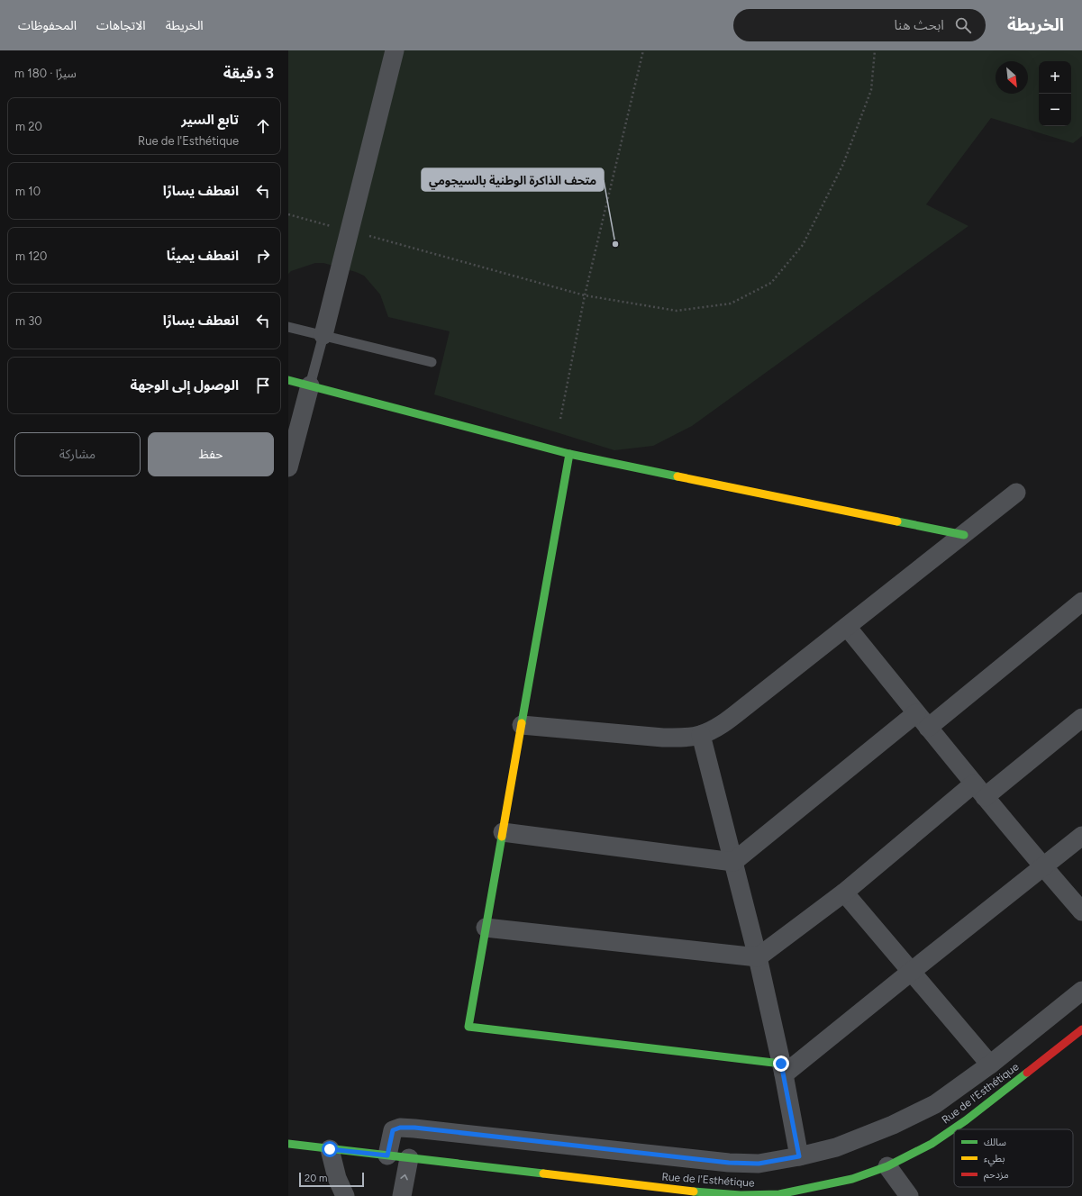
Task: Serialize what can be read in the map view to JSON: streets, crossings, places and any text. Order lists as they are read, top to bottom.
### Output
{
  "streets": {
    "street": ["Rue de l'Esthétique"]
  },
  "places": ["متحف الذاكرة الوطنية بالسيجومي"],
  "legend": ["سالك", "بطيء", "مزدحم"],
  "scale_bar": "20 m",
  "north": "bottom right",
  "page": {
    "header": "الخريطة",
    "search": "ابحث هنا",
    "nav": ["الخريطة", "الاتجاهات", "المحفوظات"],
    "heading": ["3 دقيقة", "سيرًا · 180 m"],
    "map_buttons": ["+", "−"],
    "list": [
      ["تابع السير", "Rue de l'Esthétique", "20 m"],
      ["انعطف يسارًا", "10 m"],
      ["انعطف يمينًا", "120 m"],
      ["انعطف يسارًا", "30 m"],
      "الوصول إلى الوجهة"
    ],
    "buttons": ["حفظ", "مشاركة"],
    "scale": "20 m"
  }
}
